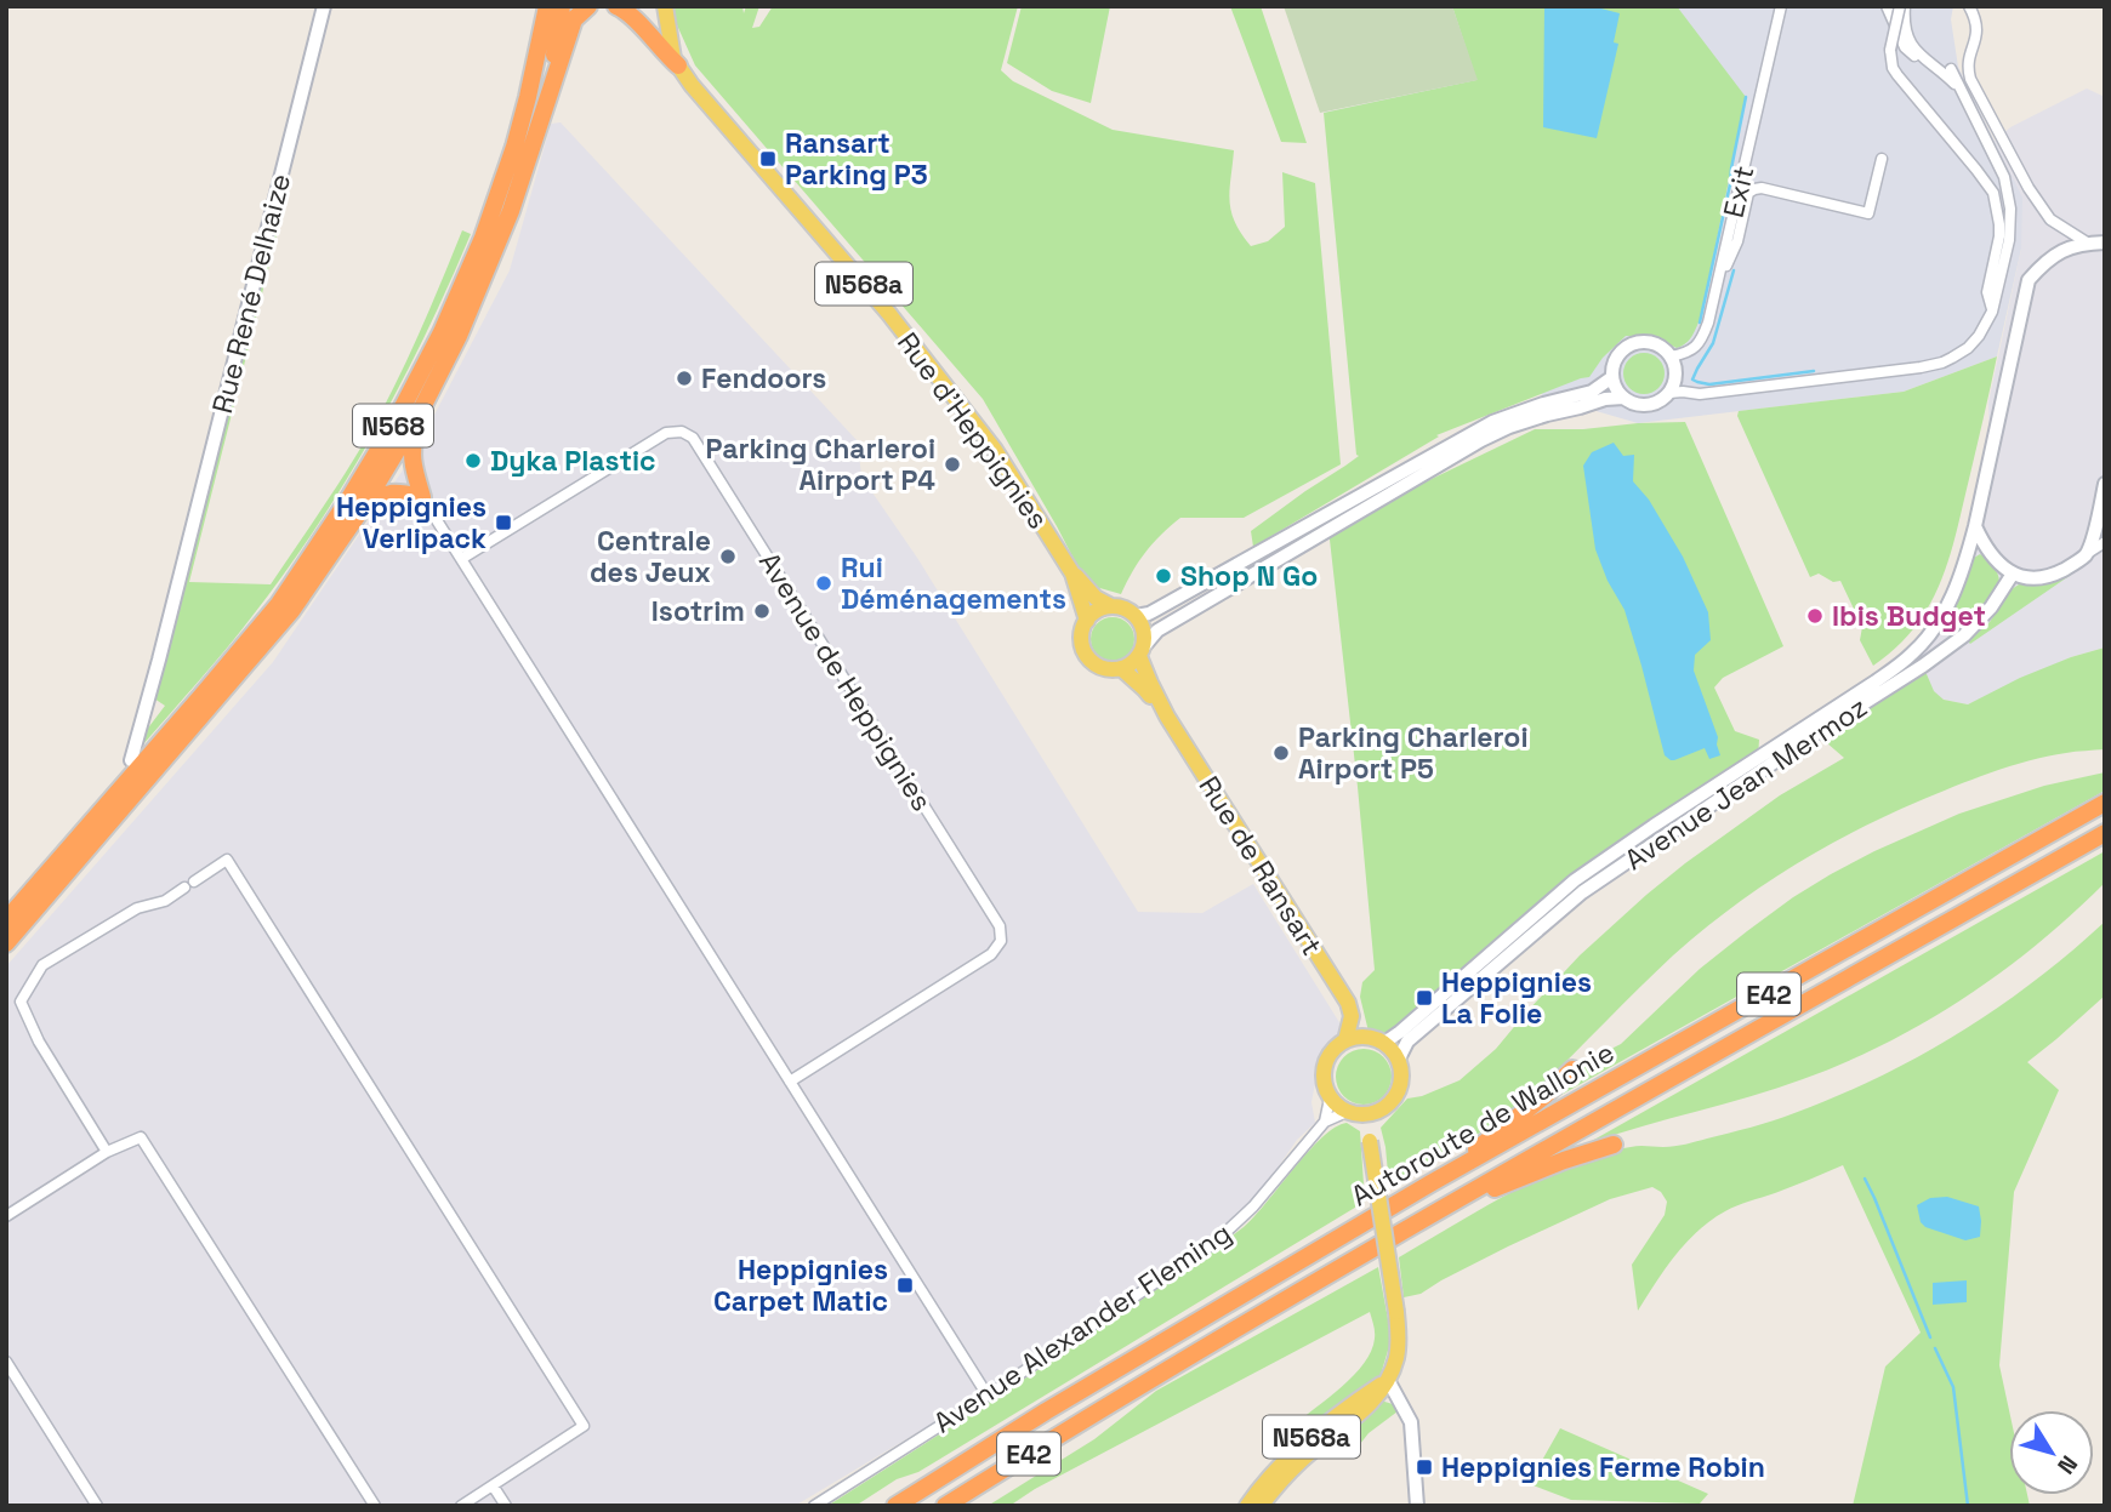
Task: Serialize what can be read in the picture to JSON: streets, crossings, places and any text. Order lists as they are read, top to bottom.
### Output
{
  "streets": {
    "highway": ["N568", "E42", "Autoroute de Wallonie"],
    "main road": ["N568a", "Rue d'Heppignies", "Rue de Ransart"],
    "street": [
      "Exit",
      "Rue René Delhaize",
      "Avenue de Heppignies",
      "Avenue Jean Mermoz",
      "Avenue Alexander Fleming"
    ]
  },
  "crossings": [
    ["N568a", "Rue d'Heppignies"],
    ["N568a", "Avenue Jean Mermoz"],
    ["N568a", "Rue de Ransart"],
    ["N568a", "Avenue Alexander Fleming"],
    ["Rue d'Heppignies", "Rue de Ransart"],
    ["Avenue Jean Mermoz", "Rue de Ransart"],
    ["Avenue Jean Mermoz", "Avenue Alexander Fleming"],
    ["Rue de Ransart", "Avenue Alexander Fleming"]
  ],
  "places": {
    "transit": [
      "Ransart Parking P3",
      "Heppignies Verlipack",
      "Heppignies La Folie",
      "Heppignies Carpet Matic",
      "Heppignies Ferme Robin"
    ],
    "other": [
      "Fendoors",
      "Dyka Plastic",
      "Parking Charleroi Airport P4",
      "Centrale des Jeux",
      "Shop N Go",
      "Rui Déménagements",
      "Isotrim",
      "Ibis Budget",
      "Parking Charleroi Airport P5"
    ]
  },
  "north": "bottom right"
}
